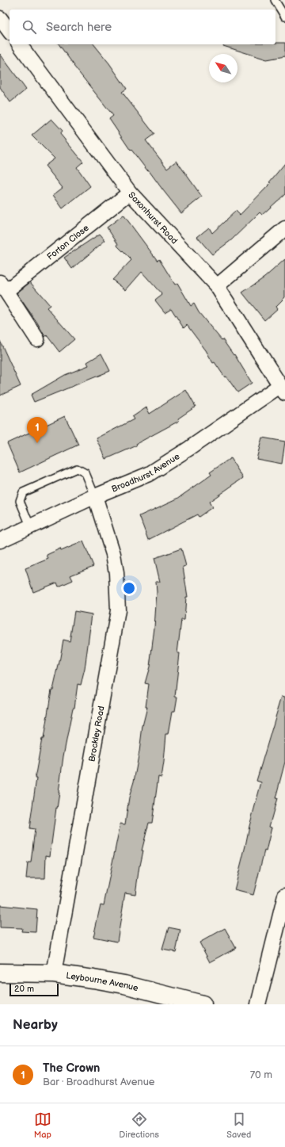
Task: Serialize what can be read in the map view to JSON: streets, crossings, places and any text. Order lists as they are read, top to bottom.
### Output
{
  "streets": {
    "street": [
      "Saxonhurst Road",
      "Forton Close",
      "Broadhurst Avenue",
      "Brockley Road",
      "Leybourne Avenue"
    ]
  },
  "crossings": [
    ["Saxonhurst Road", "Forton Close"],
    ["Saxonhurst Road", "Broadhurst Avenue"],
    ["Broadhurst Avenue", "Brockley Road"],
    ["Brockley Road", "Leybourne Avenue"]
  ],
  "scale_bar": "20 m",
  "north": "top left",
  "page": {
    "search": "Search here",
    "pins": "1",
    "scale": "20 m",
    "heading": "Nearby",
    "list": [
      {
        "mark": "1",
        "name": "The Crown",
        "note": "Bar · Broadhurst Avenue",
        "value": "70 m"
      }
    ],
    "nav": ["Map", "Directions", "Saved"]
  }
}
